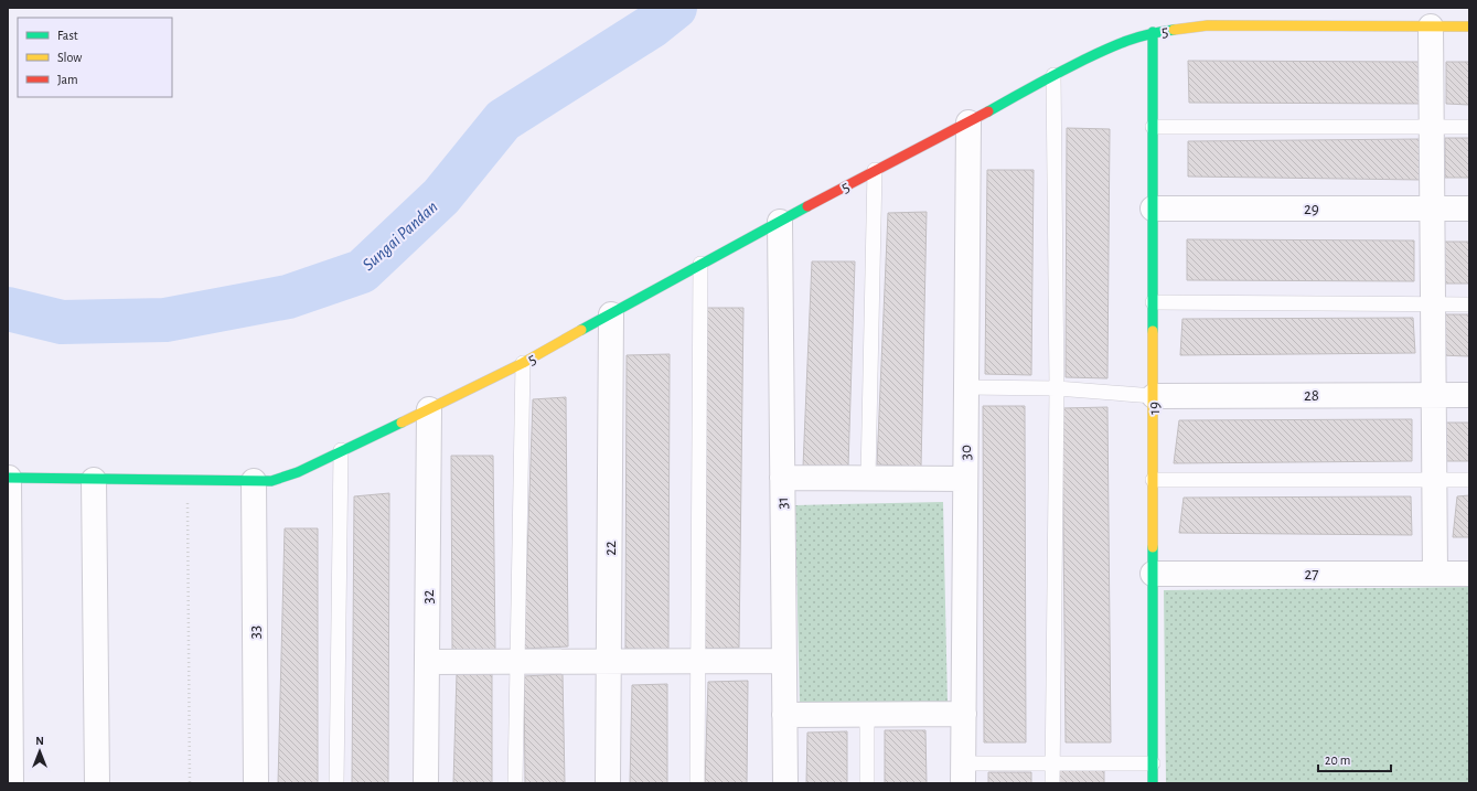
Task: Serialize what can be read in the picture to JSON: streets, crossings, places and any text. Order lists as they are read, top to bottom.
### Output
{
  "streets": {
    "street": [
      "5",
      "29",
      "28",
      "19",
      "30",
      "31",
      "22",
      "27",
      "32",
      "33"
    ]
  },
  "crossings": [
    ["5", "19"],
    ["5", "30"],
    ["5", "31"],
    ["5", "22"],
    ["5", "32"],
    ["5", "33"],
    ["29", "19"],
    ["28", "19"],
    ["19", "27"]
  ],
  "water": ["Sungai Pandan"],
  "legend": ["Fast", "Slow", "Jam"],
  "scale_bar": "20 m",
  "north": "top"
}
